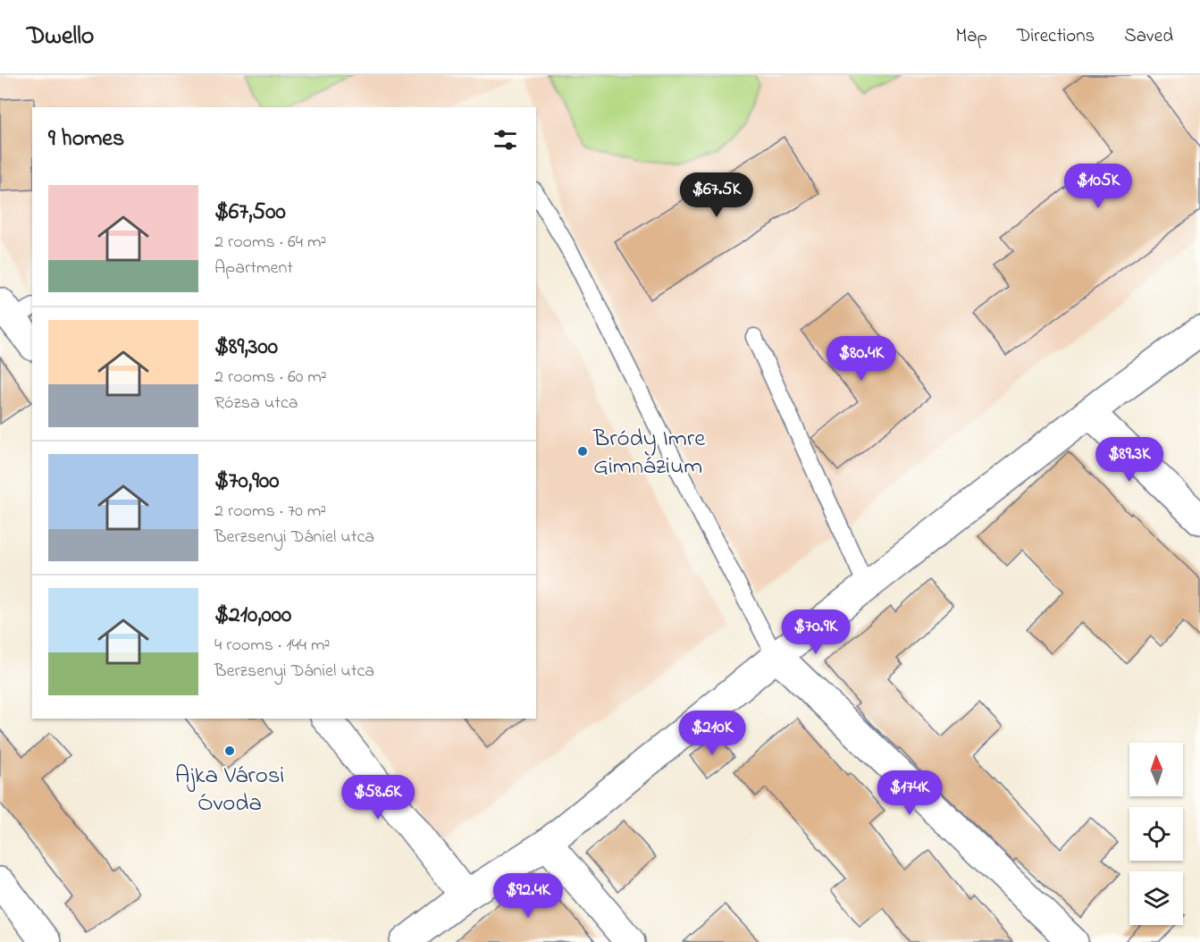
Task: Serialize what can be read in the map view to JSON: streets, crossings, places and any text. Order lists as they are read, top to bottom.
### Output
{
  "places": ["Bródy Imre Gimnázium", "Ajka Városi Óvoda"],
  "north": "top",
  "page": {
    "header": "Dwello",
    "nav": ["Map", "Directions", "Saved"],
    "heading": "9 homes",
    "price": [
      "$105K",
      "$67.5K",
      "$80.4K",
      "$89.3K",
      "$70.9K",
      "$210K",
      "$174K",
      "$58.6K",
      "$92.4K"
    ],
    "list": [
      {
        "name": "$67,500",
        "note": "2 rooms · 64 m² · Apartment"
      },
      {
        "name": "$89,300",
        "note": "2 rooms · 60 m² · Rózsa utca"
      },
      {
        "name": "$70,900",
        "note": "2 rooms · 70 m² · Berzsenyi Dániel utca"
      },
      {
        "name": "$210,000",
        "note": "4 rooms · 144 m² · Berzsenyi Dániel utca"
      }
    ]
  }
}
